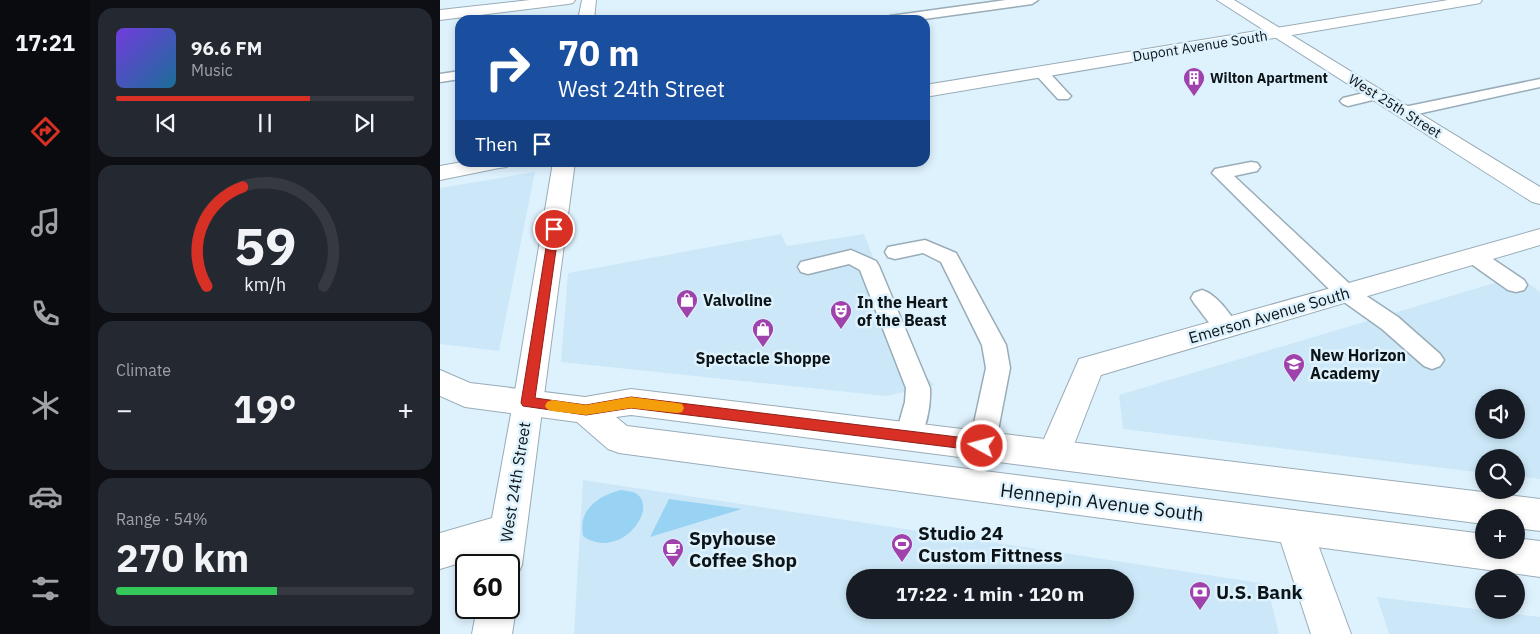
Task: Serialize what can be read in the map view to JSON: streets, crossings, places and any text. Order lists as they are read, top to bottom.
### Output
{
  "streets": {
    "street": [
      "Dupont Avenue South",
      "West 25th Street",
      "Emerson Avenue South",
      "West 24th Street",
      "Hennepin Avenue South"
    ]
  },
  "crossings": [
    ["Dupont Avenue South", "West 25th Street"]
  ],
  "places": {
    "building": ["Wilton Apartment"],
    "shop": ["Valvoline", "Spectacle Shoppe"],
    "theatre": ["In the Heart of the Beast"],
    "school or university": ["New Horizon Academy"],
    "sports": ["Studio 24 Custom Fittness"],
    "cafe": ["Spyhouse Coffee Shop"],
    "bank": ["U.S. Bank"]
  },
  "page": {
    "tabs": "17:21",
    "turn": ["70 m", "West 24th Street"],
    "song": ["96.6 FM", "Music"],
    "then": "Then",
    "tile": [
      "Climate",
      ["Range · 54%", "270 km"]
    ],
    "heat": ["−", "19°", "+"],
    "map_buttons": ["+", "−"],
    "limit": "60",
    "trip": "17:22 · 1 min · 120 m",
    "gauge": ["59", "km/h"]
  }
}
